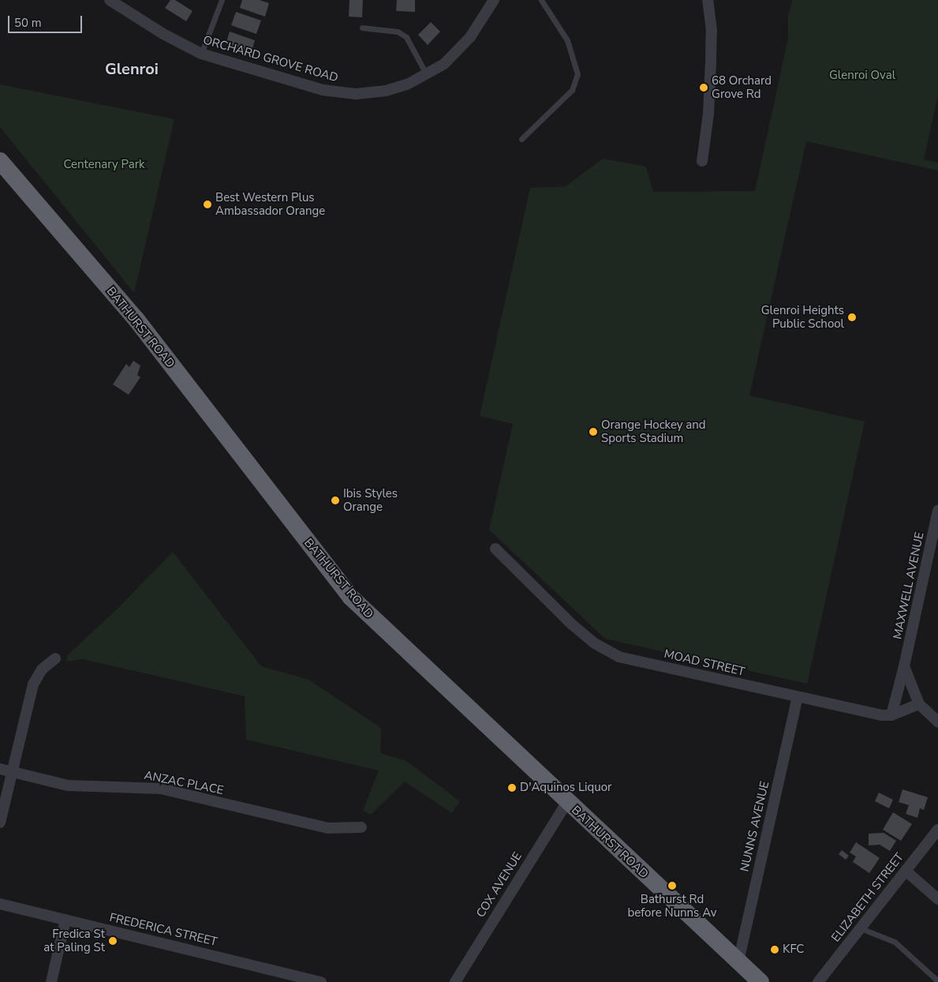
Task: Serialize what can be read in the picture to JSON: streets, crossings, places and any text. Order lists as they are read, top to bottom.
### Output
{
  "streets": {
    "highway": ["BATHURST ROAD"],
    "street": [
      "ORCHARD GROVE ROAD",
      "MAXWELL AVENUE",
      "MOAD STREET",
      "ANZAC PLACE",
      "NUNNS AVENUE",
      "COX AVENUE",
      "ELIZABETH STREET",
      "FREDERICA STREET"
    ]
  },
  "crossings": [
    ["BATHURST ROAD", "NUNNS AVENUE"],
    ["BATHURST ROAD", "COX AVENUE"],
    ["MAXWELL AVENUE", "MOAD STREET"],
    ["MOAD STREET", "NUNNS AVENUE"]
  ],
  "districts": ["Glenroi"],
  "parks": ["Glenroi Oval", "Centenary Park"],
  "places": [
    "68 Orchard Grove Rd",
    "Best Western Plus Ambassador Orange",
    "Glenroi Heights Public School",
    "Orange Hockey and Sports Stadium",
    "Ibis Styles Orange",
    "D'Aquinos Liquor",
    "Bathurst Rd before Nunns Av",
    "Fredica St at Paling St",
    "KFC"
  ],
  "scale_bar": "50 m"
}
